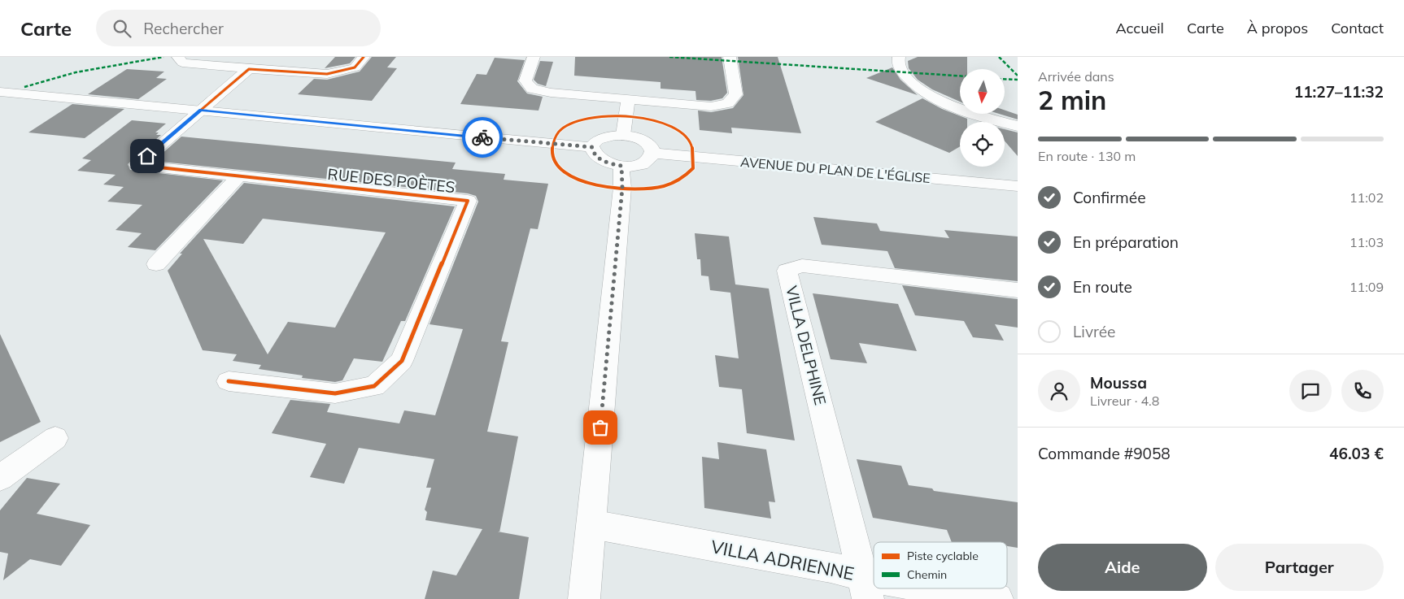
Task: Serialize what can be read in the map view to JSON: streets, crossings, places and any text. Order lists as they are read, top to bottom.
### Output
{
  "streets": {
    "street": [
      "AVENUE DU PLAN DE L'ÉGLISE",
      "RUE DES POÈTES",
      "VILLA DELPHINE",
      "VILLA ADRIENNE"
    ]
  },
  "crossings": [
    ["VILLA DELPHINE", "VILLA ADRIENNE"]
  ],
  "legend": ["Piste cyclable", "Chemin"],
  "north": "bottom",
  "page": {
    "header": "Carte",
    "search": "Rechercher",
    "nav": [
      "Accueil",
      "Carte",
      "À propos",
      "Contact"
    ],
    "heading": ["2 min", "Arrivée dans", "11:27–11:32"],
    "panel": [
      "Moussa",
      "Livreur · 4.8",
      "Commande #9058",
      "46.03 €"
    ],
    "bar": "En route · 130 m",
    "list": [
      ["Confirmée", "11:02"],
      ["En préparation", "11:03"],
      ["En route", "11:09"],
      "Livrée"
    ],
    "buttons": ["Aide", "Partager"]
  }
}
